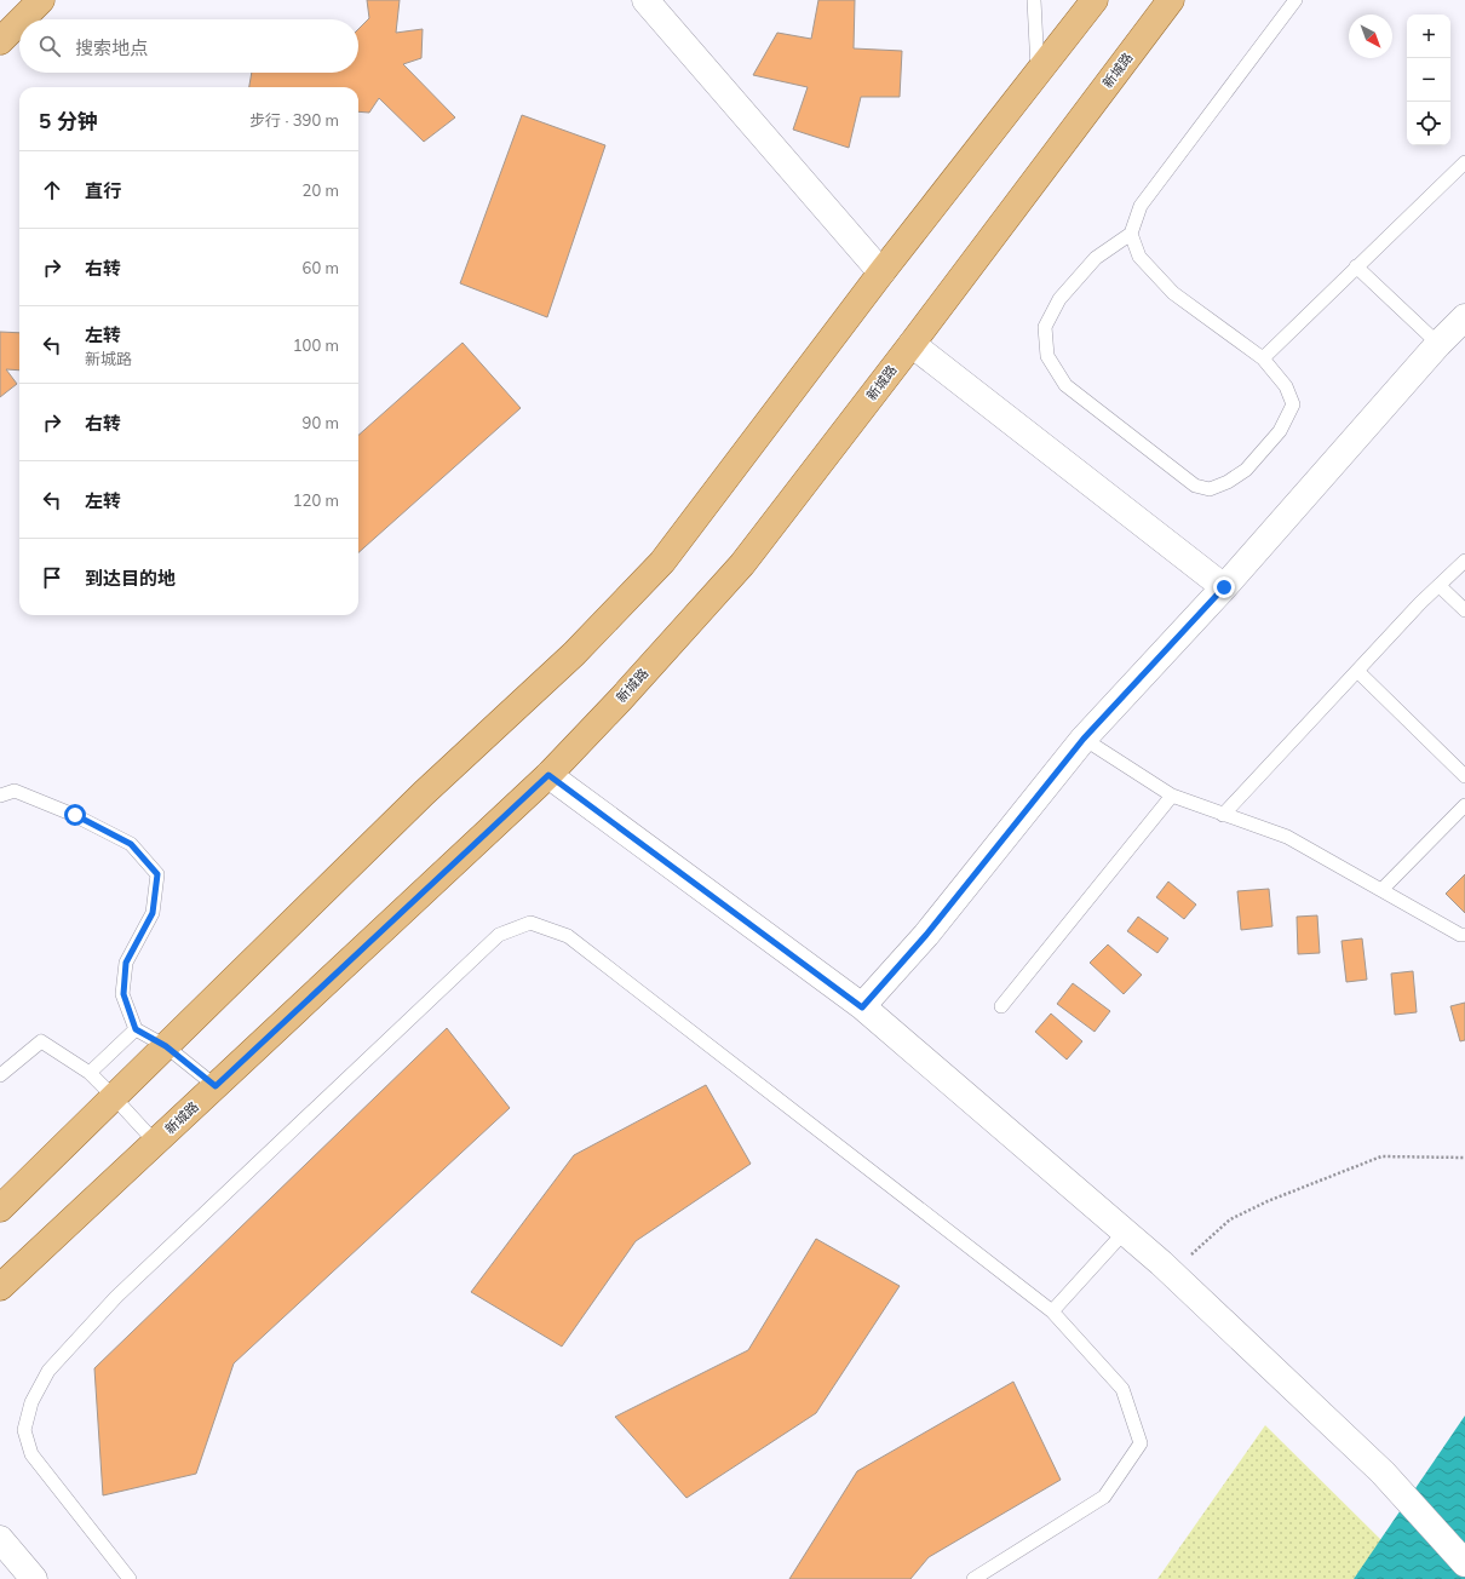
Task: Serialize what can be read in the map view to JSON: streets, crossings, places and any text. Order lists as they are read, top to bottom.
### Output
{
  "streets": {
    "main road": ["新城路"]
  },
  "north": "bottom right",
  "page": {
    "map_buttons": ["+", "−"],
    "search": "搜索地点",
    "heading": ["5 分钟", "步行 · 390 m"],
    "list": [
      ["直行", "20 m"],
      ["右转", "60 m"],
      ["左转", "新城路", "100 m"],
      ["右转", "90 m"],
      ["左转", "120 m"],
      "到达目的地"
    ]
  }
}
